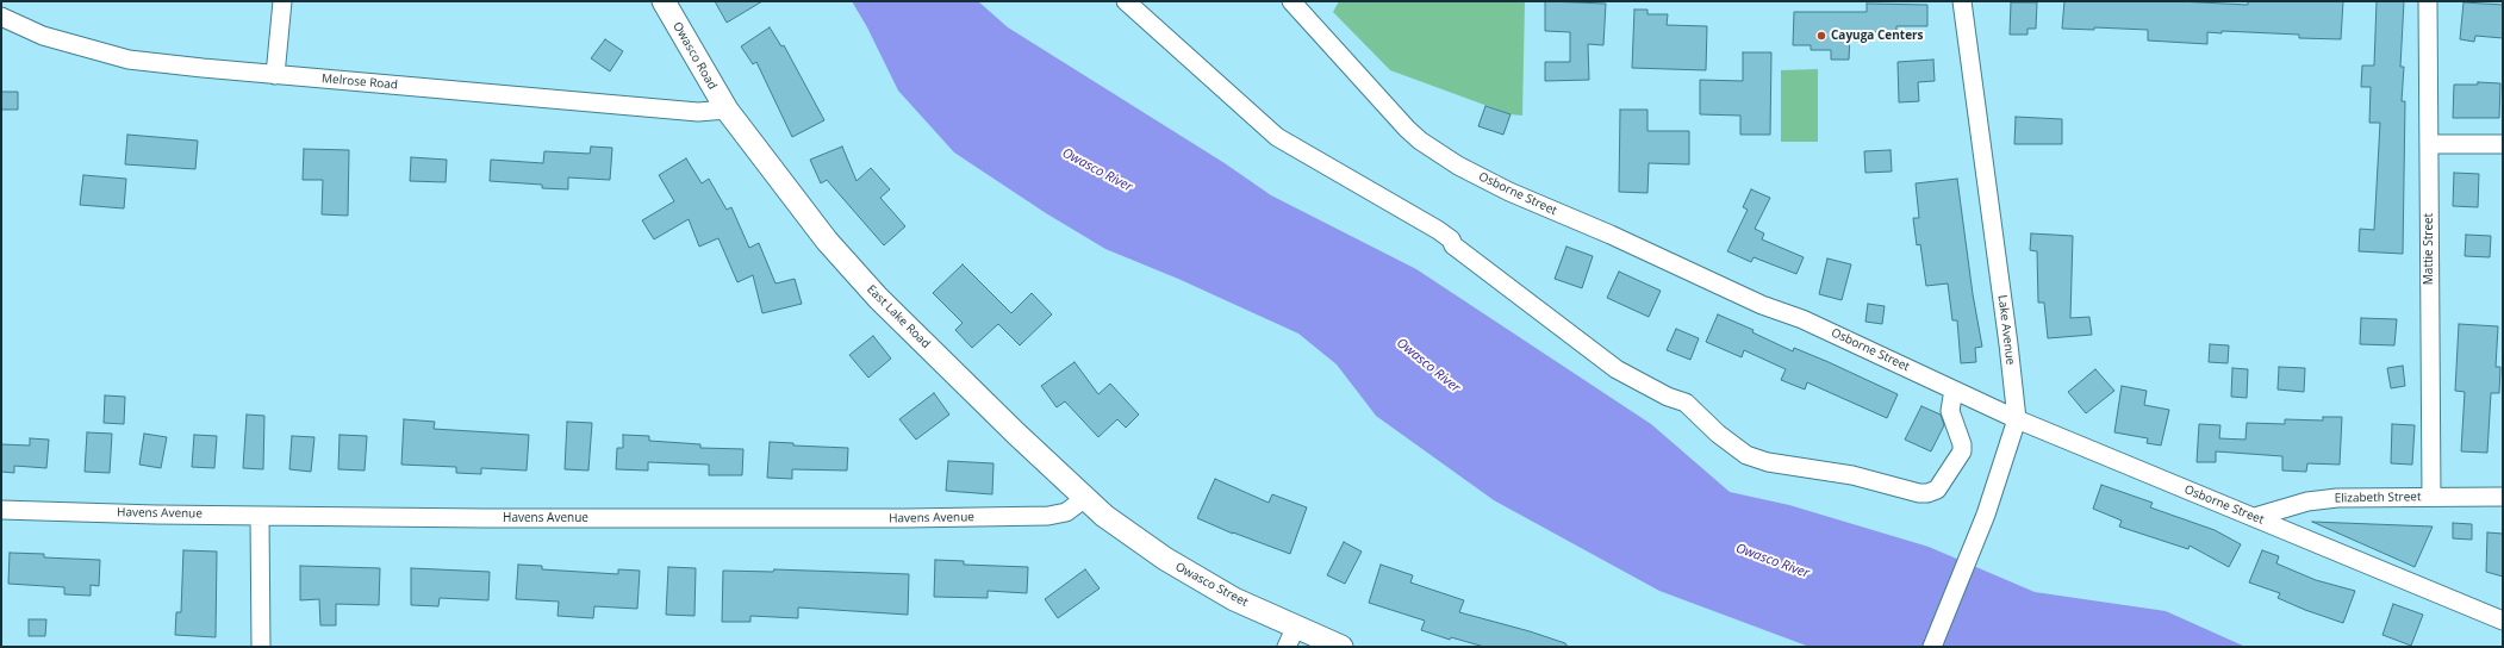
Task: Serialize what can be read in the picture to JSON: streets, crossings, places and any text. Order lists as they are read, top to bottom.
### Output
{
  "streets": {
    "main road": ["Owasco Road", "East Lake Road", "Owasco Street"],
    "street": [
      "Melrose Road",
      "Osborne Street",
      "Mattie Street",
      "Lake Avenue",
      "Elizabeth Street",
      "Havens Avenue"
    ]
  },
  "crossings": [
    ["Owasco Road", "Melrose Road"],
    ["Owasco Road", "East Lake Road"],
    ["Melrose Road", "East Lake Road"],
    ["Osborne Street", "Lake Avenue"],
    ["Osborne Street", "Elizabeth Street"],
    ["Mattie Street", "Elizabeth Street"],
    ["East Lake Road", "Havens Avenue"],
    ["East Lake Road", "Owasco Street"],
    ["Havens Avenue", "Owasco Street"]
  ],
  "water": ["Owasco River"],
  "places": ["Cayuga Centers"]
}
